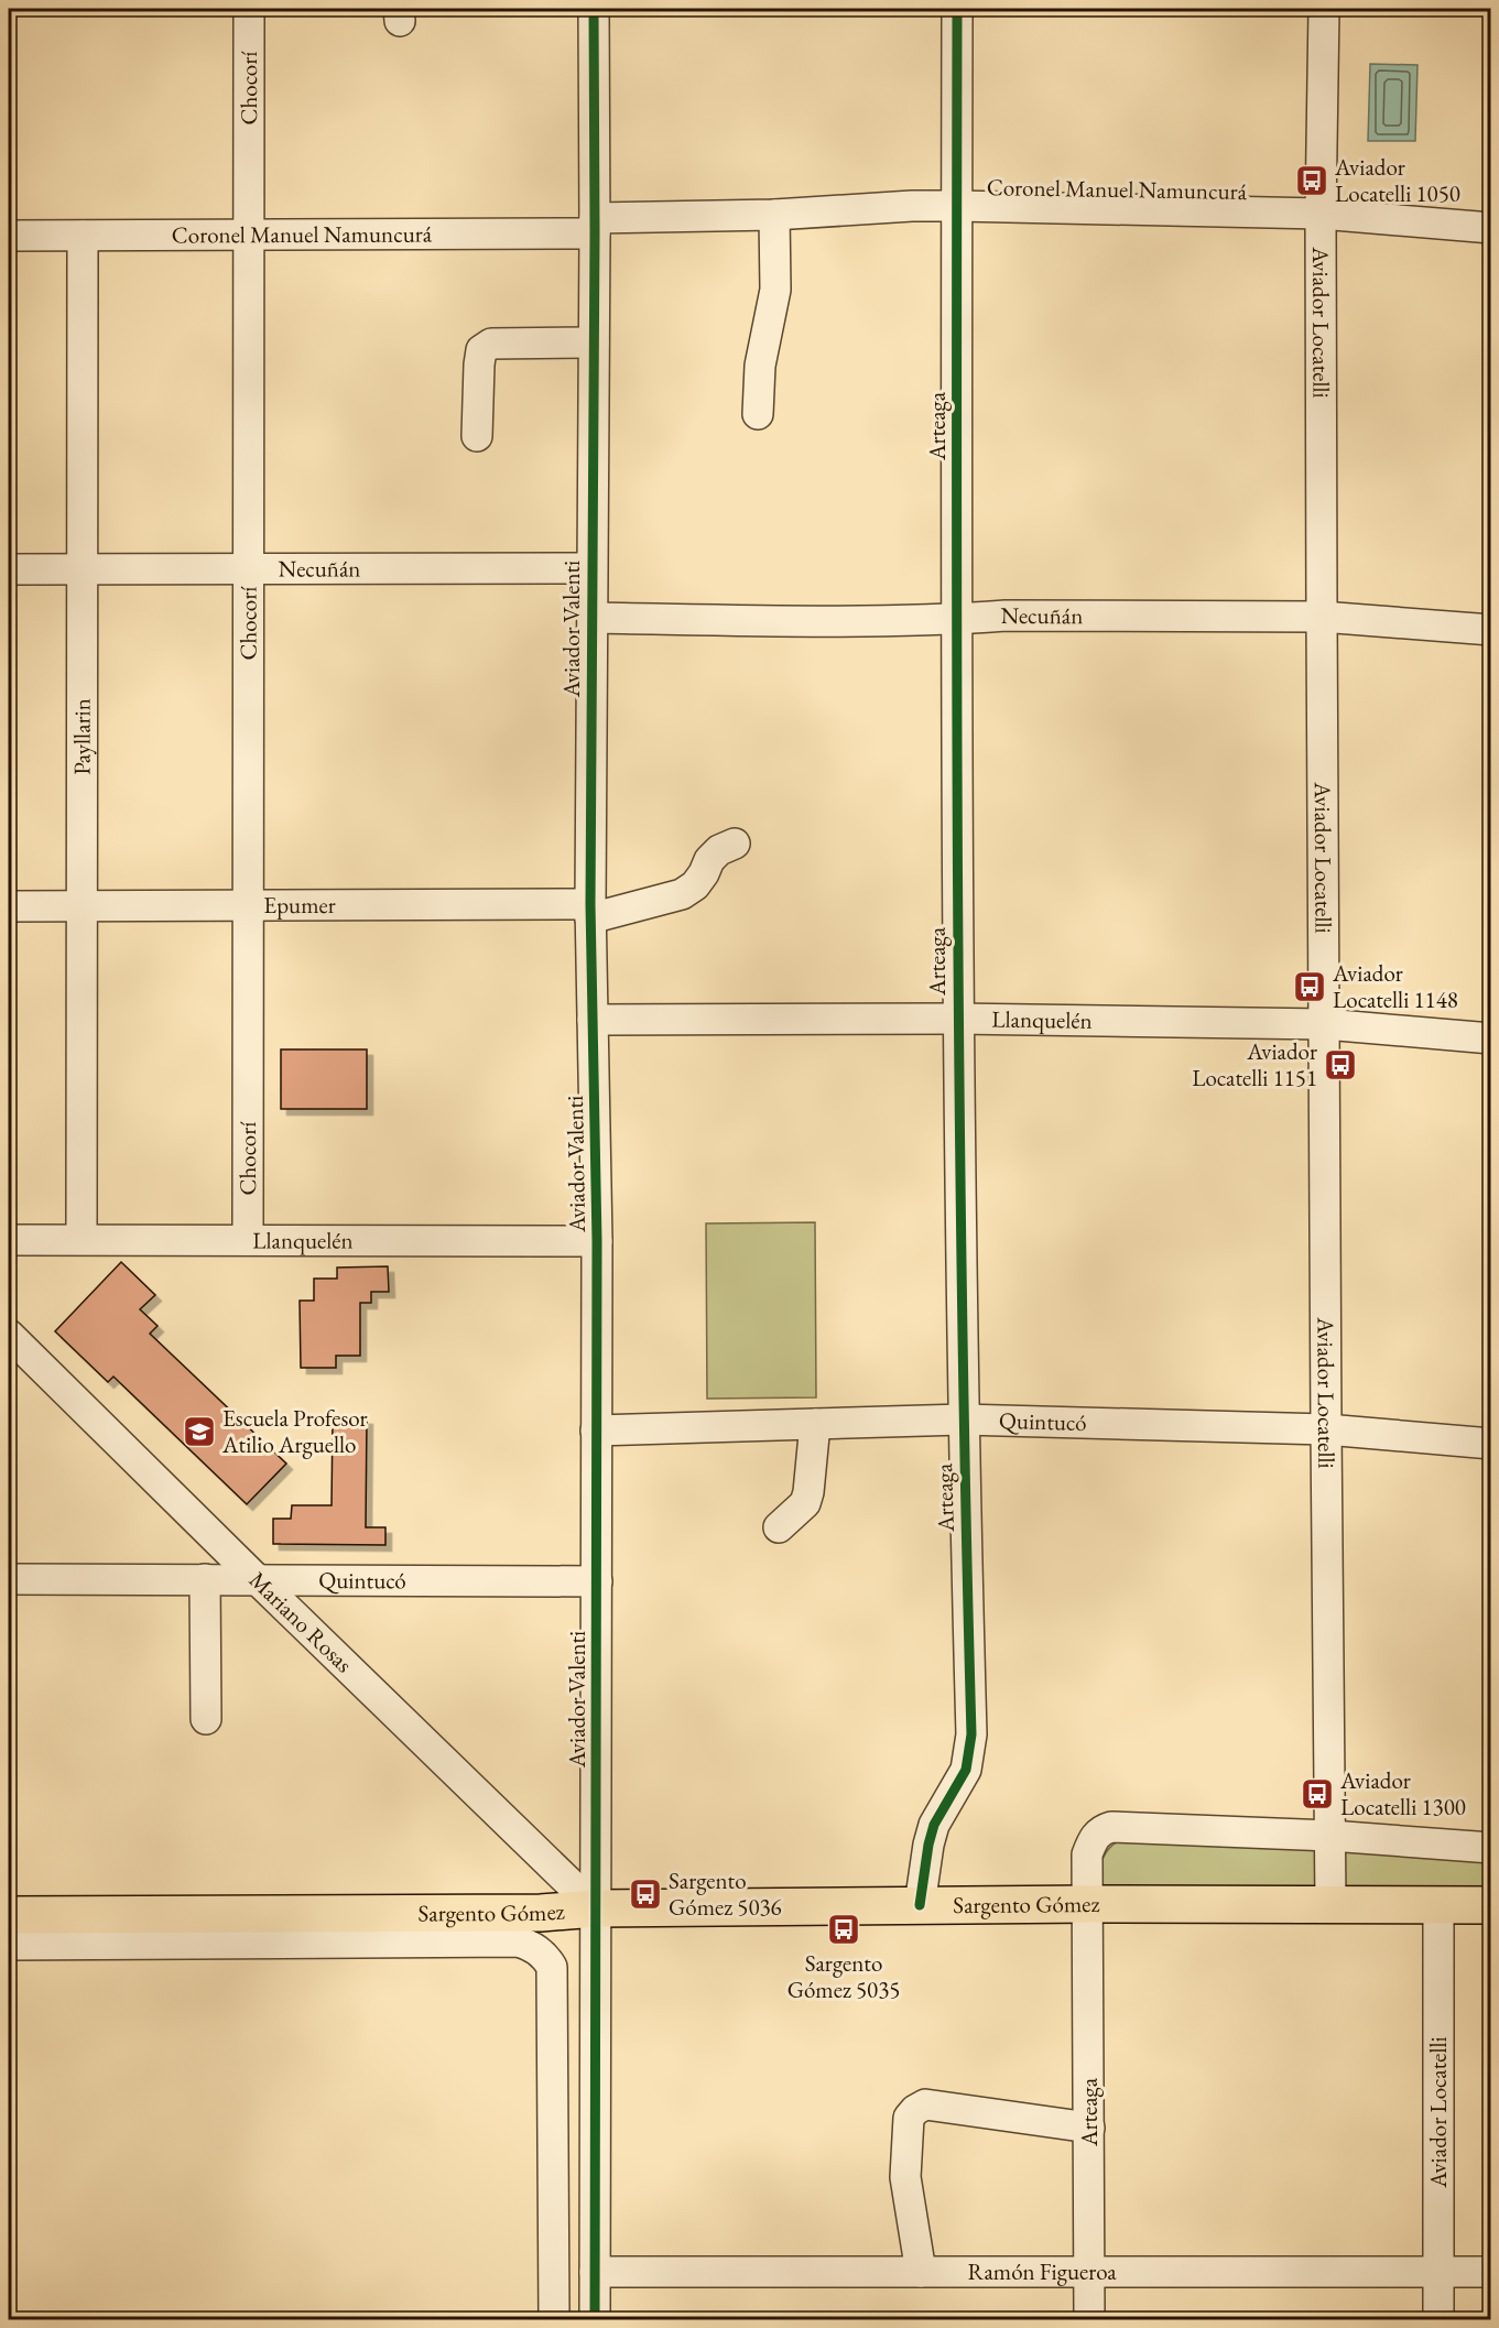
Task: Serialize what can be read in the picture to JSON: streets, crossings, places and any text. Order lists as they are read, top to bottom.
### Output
{
  "streets": {
    "main road": ["Sargento Gómez"],
    "street": [
      "Chocorí",
      "Coronel Manuel Namuncurá",
      "Aviador Locatelli",
      "Arteaga",
      "Necuñán",
      "Aviador Valenti",
      "Payllarin",
      "Epumer",
      "Llanquelén",
      "Quintucó",
      "Mariano Rosas",
      "Ramón Figueroa"
    ]
  },
  "crossings": [
    ["Chocorí", "Coronel Manuel Namuncurá"],
    ["Chocorí", "Necuñán"],
    ["Chocorí", "Epumer"],
    ["Chocorí", "Llanquelén"],
    ["Coronel Manuel Namuncurá", "Aviador Locatelli"],
    ["Coronel Manuel Namuncurá", "Arteaga"],
    ["Coronel Manuel Namuncurá", "Aviador Valenti"],
    ["Coronel Manuel Namuncurá", "Payllarin"],
    ["Aviador Locatelli", "Arteaga"],
    ["Aviador Locatelli", "Necuñán"],
    ["Aviador Locatelli", "Llanquelén"],
    ["Aviador Locatelli", "Quintucó"],
    ["Aviador Locatelli", "Sargento Gómez"],
    ["Aviador Locatelli", "Ramón Figueroa"],
    ["Arteaga", "Necuñán"],
    ["Arteaga", "Llanquelén"],
    ["Arteaga", "Quintucó"],
    ["Arteaga", "Sargento Gómez"],
    ["Arteaga", "Ramón Figueroa"],
    ["Necuñán", "Aviador Valenti"],
    ["Necuñán", "Payllarin"],
    ["Aviador Valenti", "Epumer"],
    ["Aviador Valenti", "Llanquelén"],
    ["Aviador Valenti", "Quintucó"],
    ["Aviador Valenti", "Mariano Rosas"],
    ["Aviador Valenti", "Sargento Gómez"],
    ["Aviador Valenti", "Ramón Figueroa"],
    ["Payllarin", "Epumer"],
    ["Payllarin", "Llanquelén"],
    ["Quintucó", "Mariano Rosas"],
    ["Mariano Rosas", "Sargento Gómez"]
  ],
  "places": {
    "bus stop": [
      "Aviador Locatelli 1050",
      "Aviador Locatelli 1148",
      "Aviador Locatelli 1151",
      "Aviador Locatelli 1300",
      "Sargento Gómez 5036",
      "Sargento Gómez 5035"
    ],
    "school or university": ["Escuela Profesor Atilio Arguello"]
  }
}
